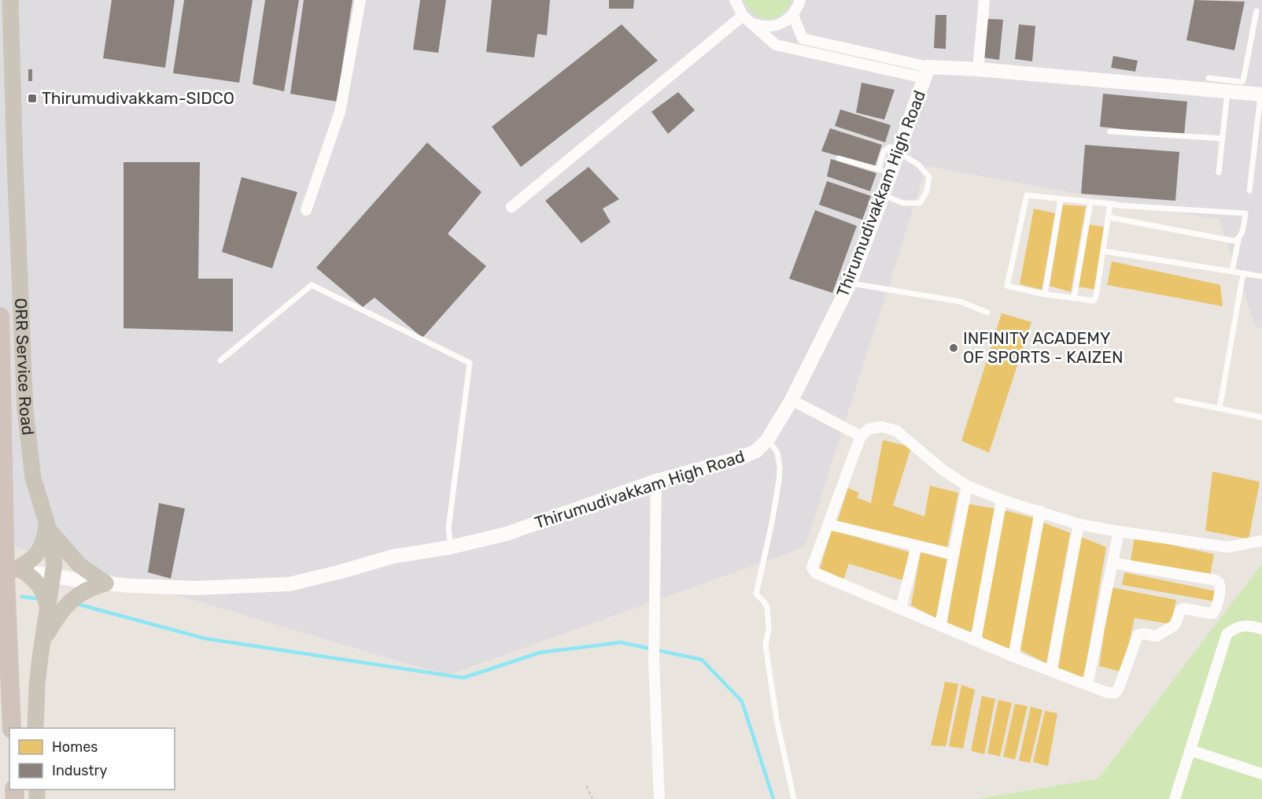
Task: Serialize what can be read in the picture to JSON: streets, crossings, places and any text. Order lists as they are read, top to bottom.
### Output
{
  "streets": {
    "main road": ["Thirumudivakkam High Road", "ORR Service Road"]
  },
  "crossings": [
    ["Thirumudivakkam High Road", "ORR Service Road"]
  ],
  "places": {
    "transit": ["Thirumudivakkam-SIDCO"],
    "other": ["INFINITY ACADEMY OF SPORTS - KAIZEN"]
  },
  "legend": ["Homes", "Industry"]
}
